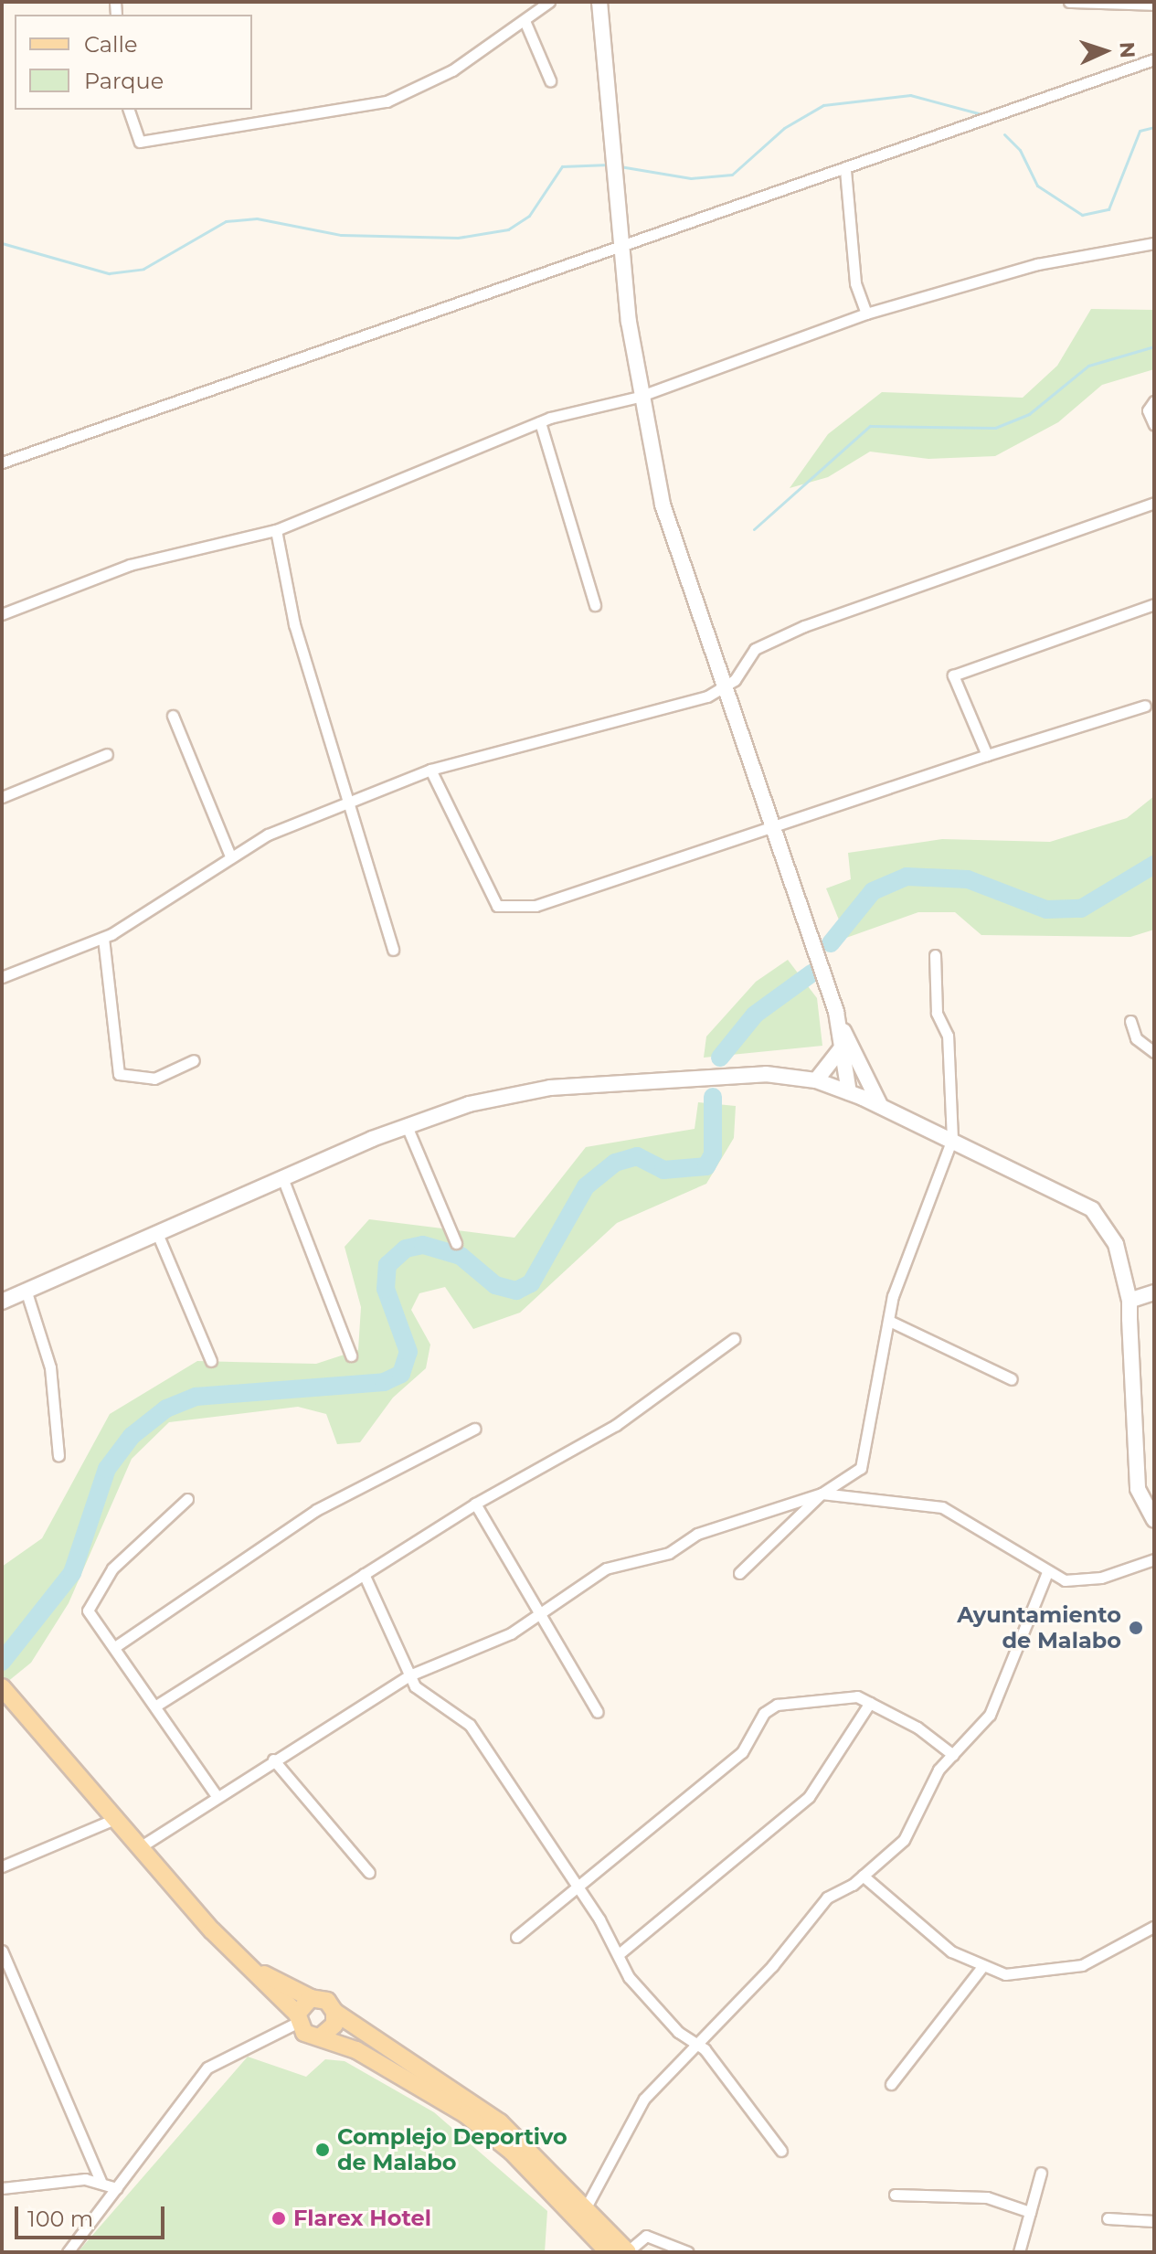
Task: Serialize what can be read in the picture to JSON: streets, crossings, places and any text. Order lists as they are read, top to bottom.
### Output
{
  "places": ["Ayuntamiento de Malabo", "Complejo Deportivo de Malabo", "Flarex Hotel"],
  "legend": ["Calle", "Parque"],
  "scale_bar": "100 m",
  "north": "right"
}
